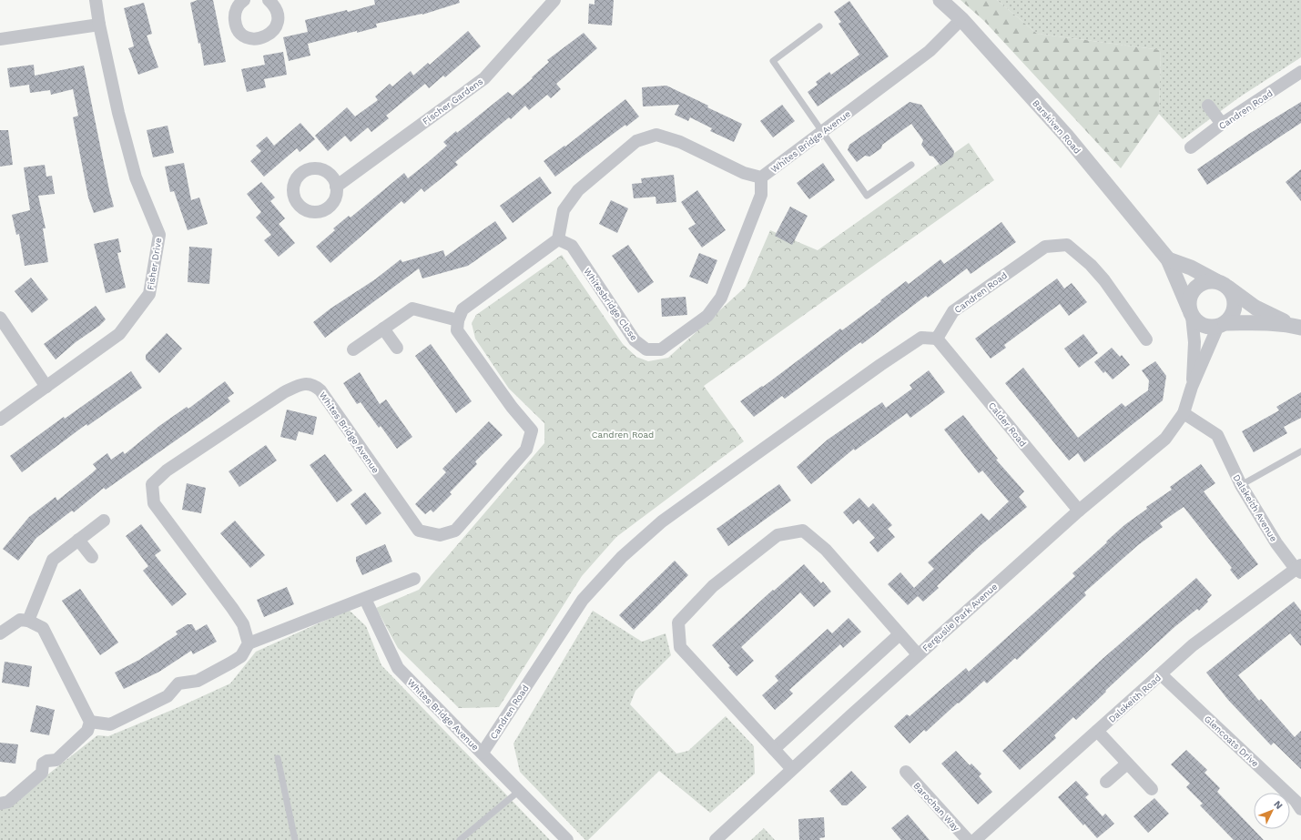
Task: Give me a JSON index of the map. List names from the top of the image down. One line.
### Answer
{"streets":{"street":["Fischer Gardens","Candren Road","Barskiven Road","Whites Bridge Avenue","Fisher Drive","Whitesbridge Close","Calder Road","Dalskeith Avenue","Ferguslie Park Avenue","Dalskeith Road","Glencoats Drive","Barochan Way"]},"crossings":[["Candren Road","Whites Bridge Avenue"],["Candren Road","Calder Road"],["Barskiven Road","Whites Bridge Avenue"],["Barskiven Road","Ferguslie Park Avenue"],["Whites Bridge Avenue","Whitesbridge Close"],["Calder Road","Ferguslie Park Avenue"],["Dalskeith Avenue","Ferguslie Park Avenue"],["Dalskeith Avenue","Dalskeith Road"],["Dalskeith Road","Glencoats Drive"]],"parks":["Candren Road"],"north":"top right"}
